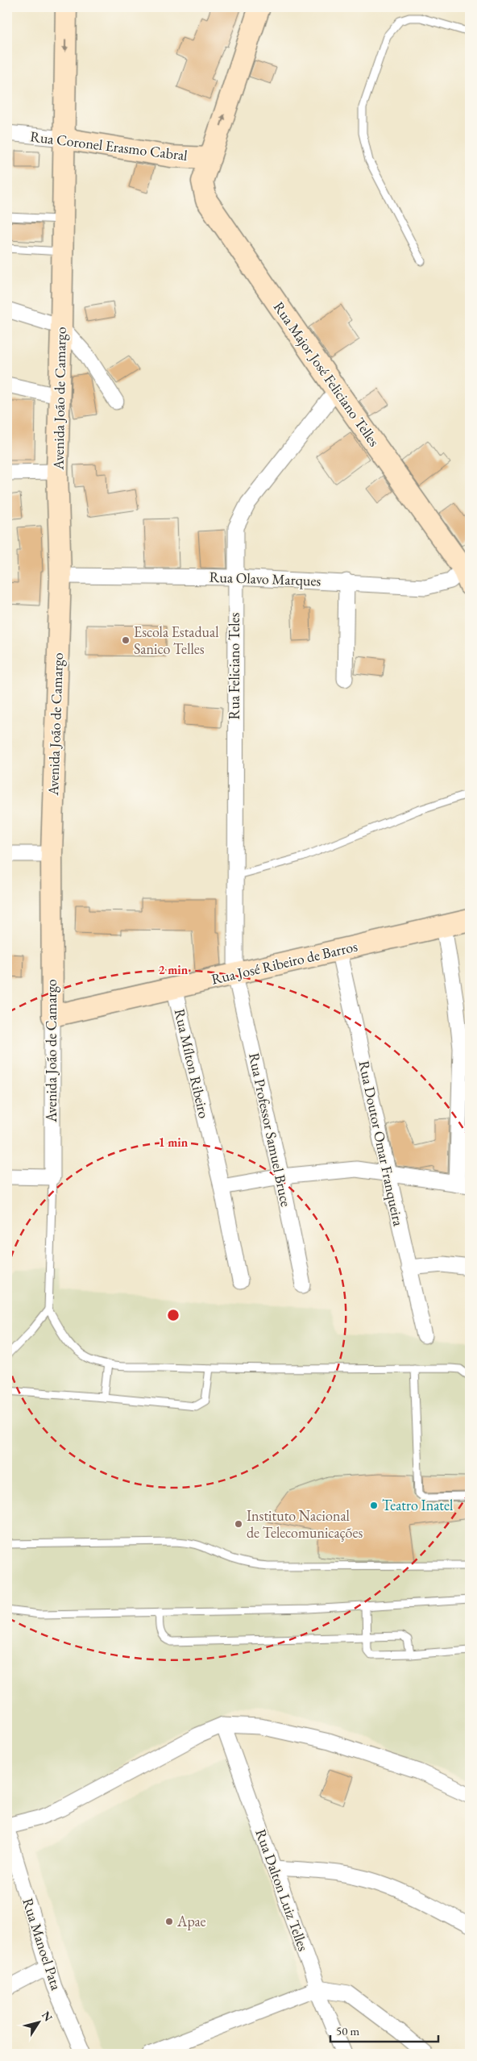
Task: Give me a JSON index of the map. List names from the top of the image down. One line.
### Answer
{"streets":{"main road":["Rua Coronel Erasmo Cabral","Rua Major José Feliciano Telles","Avenida João de Camargo","Rua José Ribeiro de Barros"],"street":["Rua Olavo Marques","Rua Feliciano Teles","Rua Mílton Ribeiro","Rua Professor Samuel Bruce","Rua Doutor Omar Franqueira","Rua Dalton Luiz Telles","Rua Manoel Pata"]},"crossings":[["Rua Coronel Erasmo Cabral","Rua Major José Feliciano Telles"],["Rua Coronel Erasmo Cabral","Avenida João de Camargo"],["Rua Major José Feliciano Telles","Rua Olavo Marques"],["Rua Major José Feliciano Telles","Rua Feliciano Teles"],["Avenida João de Camargo","Rua Olavo Marques"],["Avenida João de Camargo","Rua José Ribeiro de Barros"],["Rua Olavo Marques","Rua Feliciano Teles"],["Rua Feliciano Teles","Rua José Ribeiro de Barros"],["Rua Feliciano Teles","Rua Professor Samuel Bruce"],["Rua José Ribeiro de Barros","Rua Mílton Ribeiro"],["Rua José Ribeiro de Barros","Rua Professor Samuel Bruce"],["Rua José Ribeiro de Barros","Rua Doutor Omar Franqueira"]],"places":["Escola Estadual Sanico Telles","Teatro Inatel","Instituto Nacional de Telecomunicações","Apae"],"scale_bar":"50 m","north":"top right","rings":["2 min","1 min"]}
